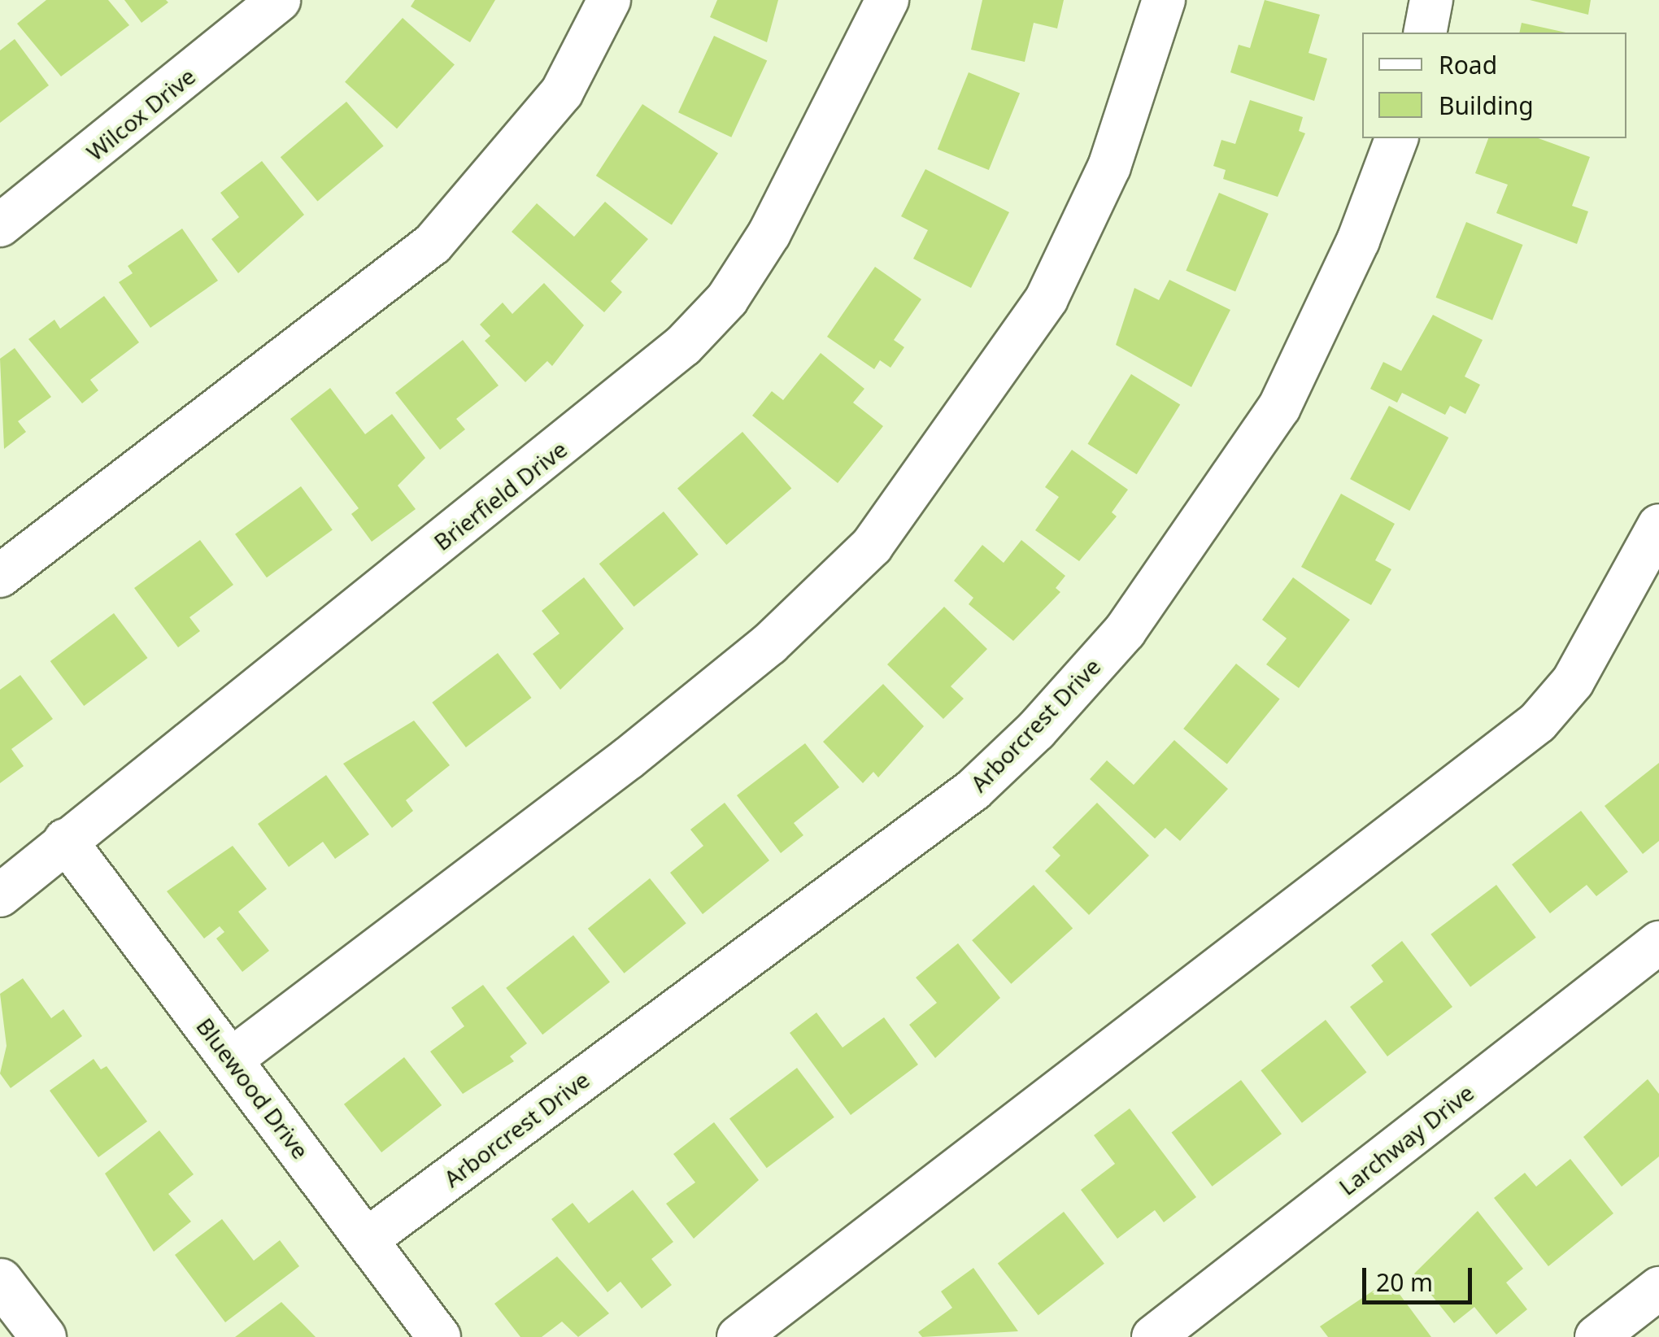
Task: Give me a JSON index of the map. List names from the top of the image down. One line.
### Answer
{"streets":{"street":["Wilcox Drive","Brierfield Drive","Arborcrest Drive","Bluewood Drive","Larchway Drive"]},"crossings":[["Brierfield Drive","Bluewood Drive"],["Arborcrest Drive","Bluewood Drive"]],"legend":["Road","Building"],"scale_bar":"20 m"}
